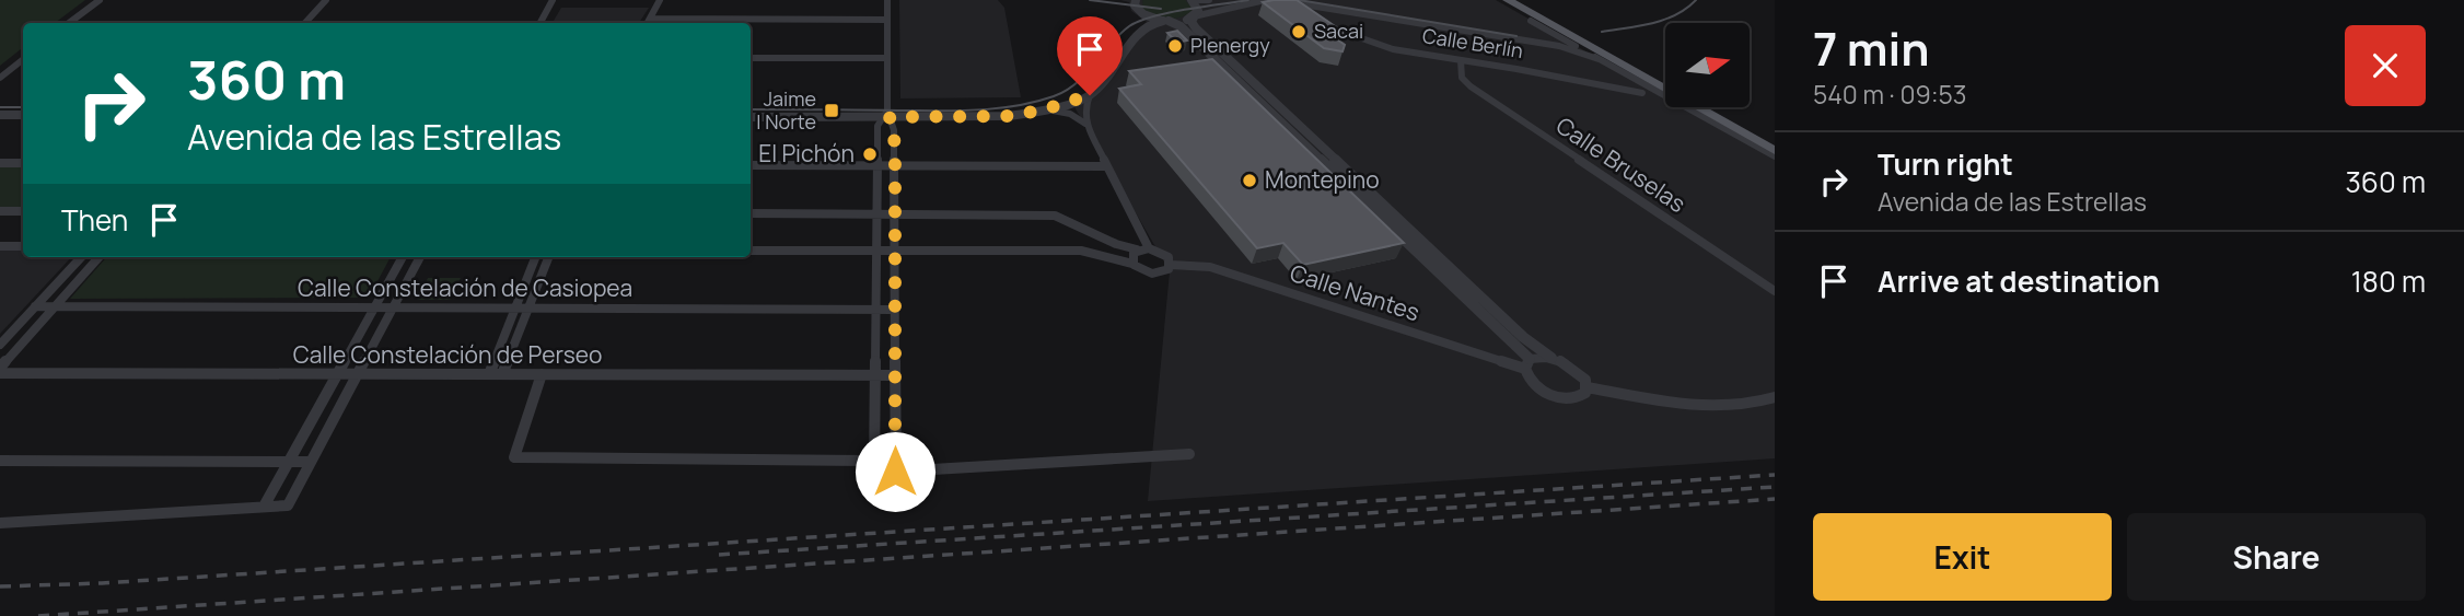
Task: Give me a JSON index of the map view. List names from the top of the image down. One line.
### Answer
{"streets":{"street":["Calle Berlín","Calle Bruselas","Calle Constelación de Casiopea","Calle Nantes","Calle Constelación de Perseo"]},"crossings":[["Calle Berlín","Calle Bruselas"]],"places":{"other":["Sacai","Plenergy","El Pichón","Montepino"],"transit":["Jaime I Norte"]},"north":"right","page":{"heading":["7 min","540 m · 09:53"],"turn":["360 m","Avenida de las Estrellas"],"list":[{"name":"Turn right","note":"Avenida de las Estrellas","value":"360 m"},{"name":"Arrive at destination","value":"180 m"}],"then":"Then","buttons":["Exit","Share"]}}
